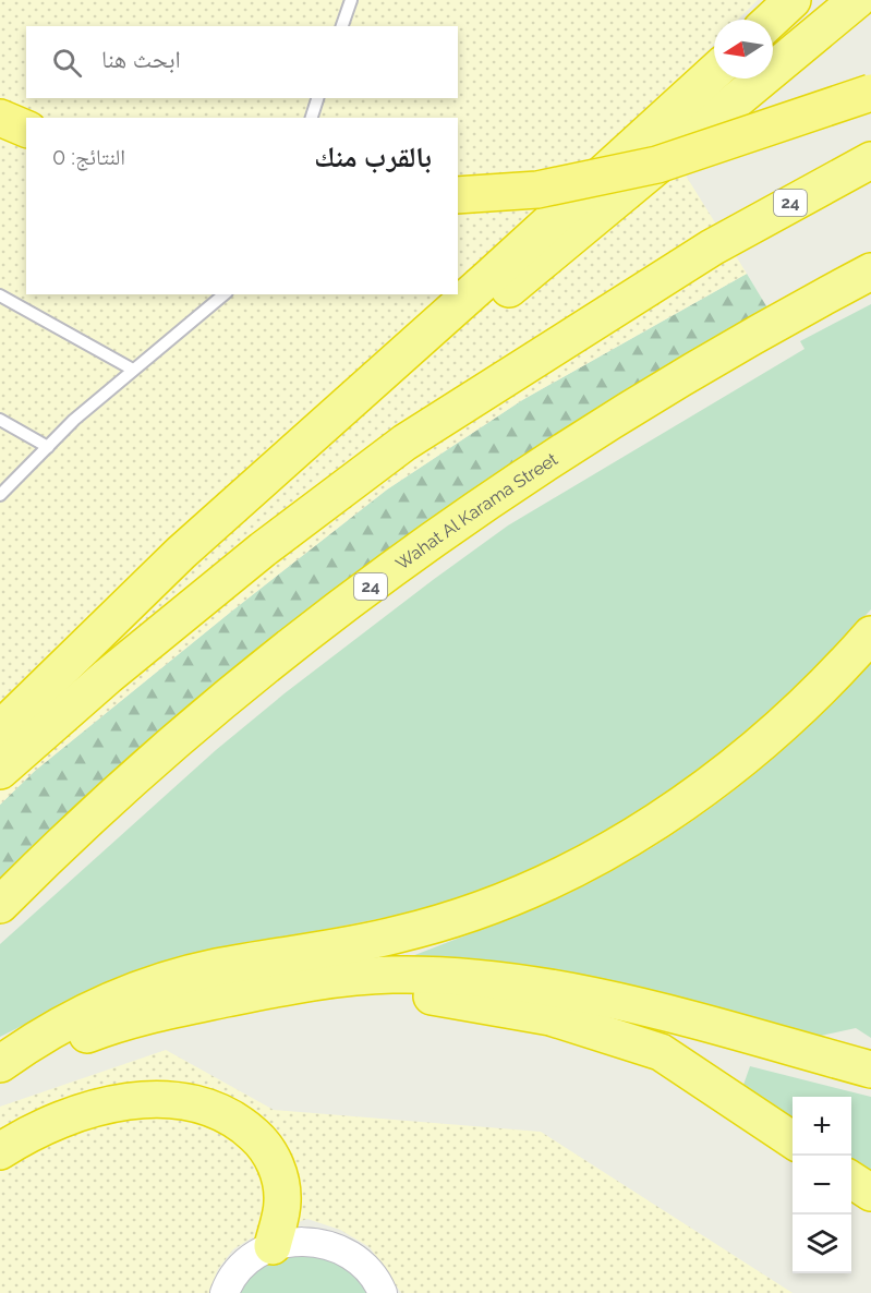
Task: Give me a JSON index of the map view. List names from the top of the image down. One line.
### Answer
{"streets":{"highway":["24","Wahat Al Karama Street"]},"north":"left","page":{"search":"ابحث هنا","heading":["بالقرب منك","النتائج: 0"],"map_buttons":["+","−"]}}
